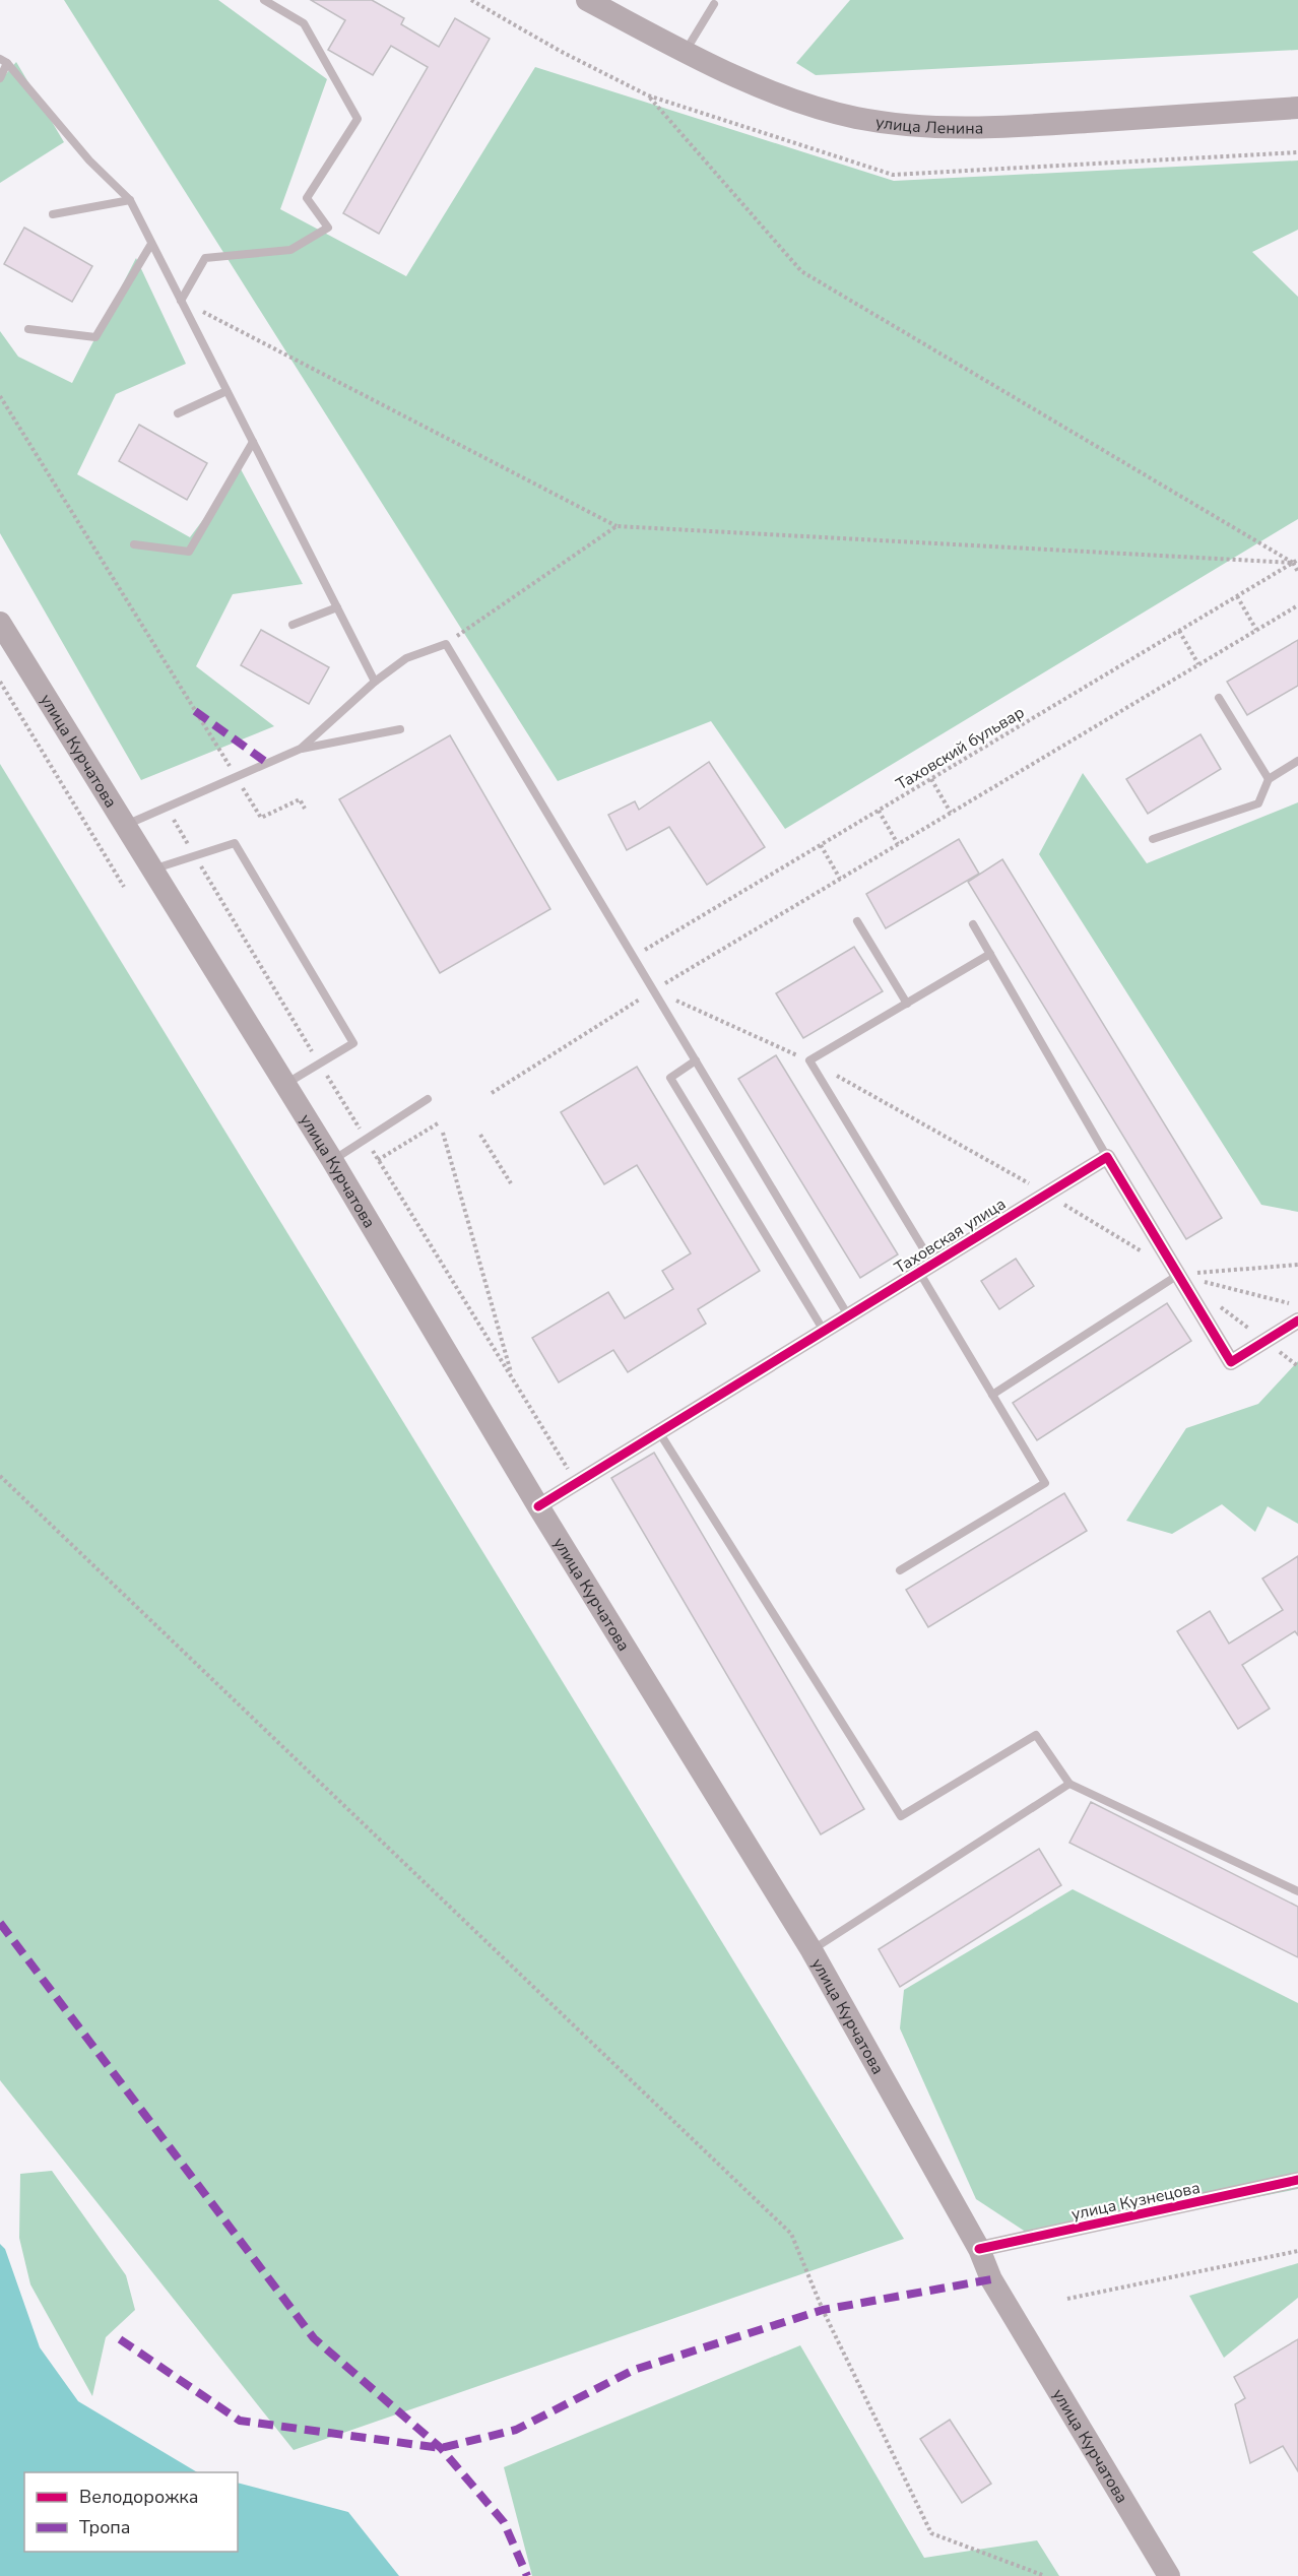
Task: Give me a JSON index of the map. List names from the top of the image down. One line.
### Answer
{"streets":{"main road":["улица Ленина","улица Курчатова"],"street":["Таховская улица","улица Кузнецова"],"path":["Таховский бульвар"]},"crossings":[["улица Курчатова","Таховская улица"],["улица Курчатова","улица Кузнецова"]],"legend":["Велодорожка","Тропа"]}
